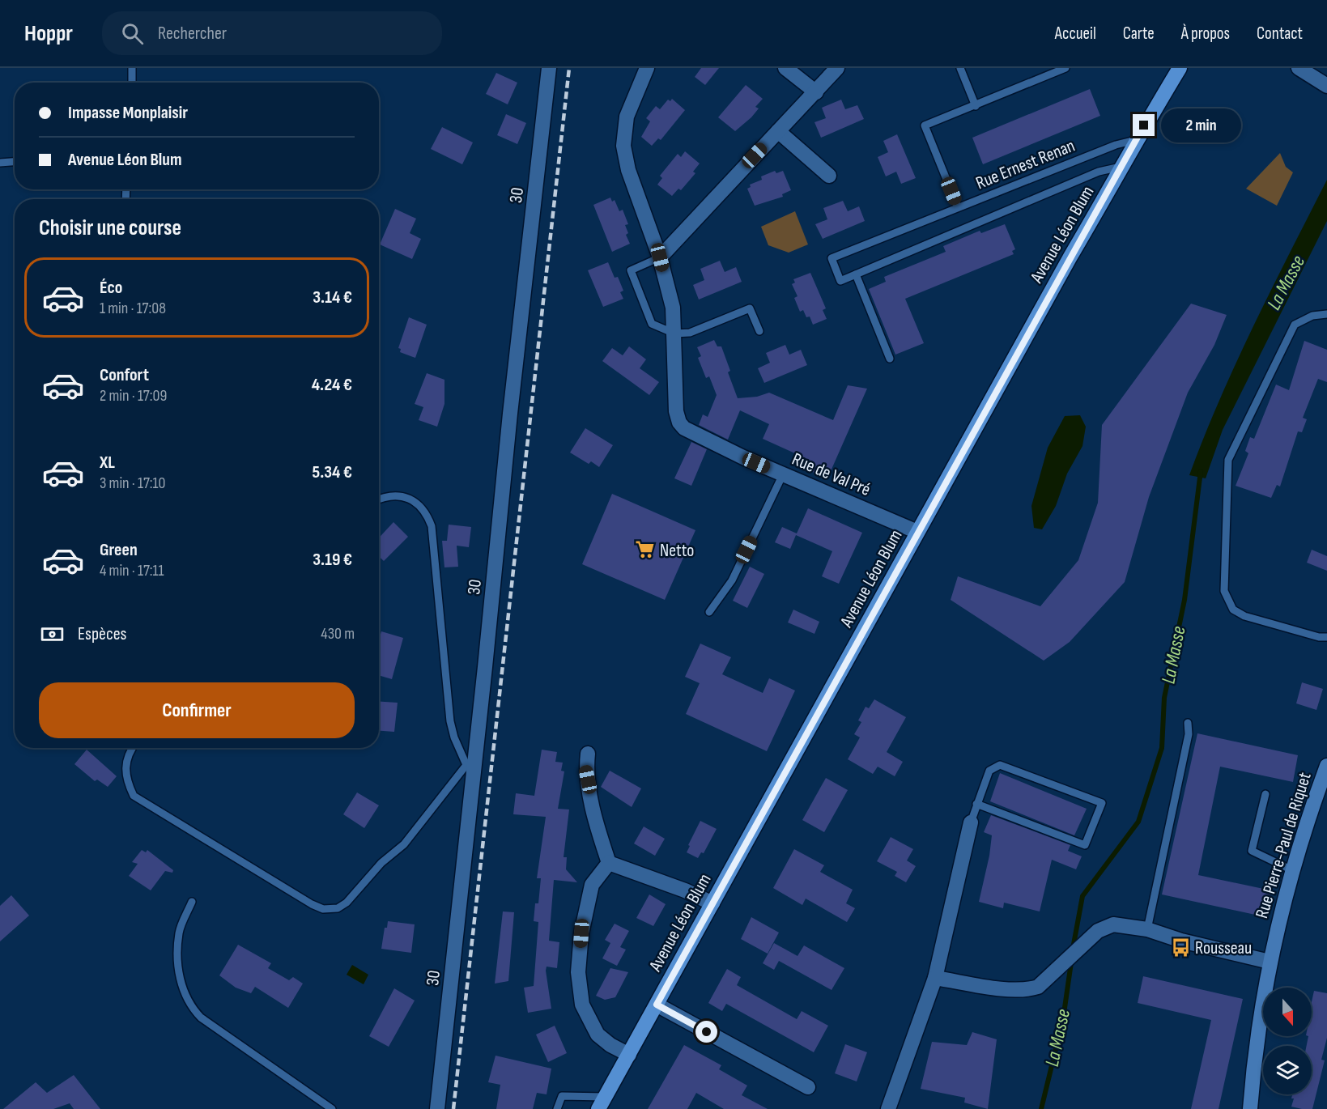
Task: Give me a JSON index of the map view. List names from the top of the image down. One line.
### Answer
{"streets":{"main road":["Avenue Léon Blum"],"street":["30","Rue de Val Pré","Rue Pierre-Paul de Riquet"],"lane":["Rue Ernest Renan"]},"crossings":[["Rue Ernest Renan","Avenue Léon Blum"],["Avenue Léon Blum","Rue de Val Pré"]],"water":["La Masse"],"places":{"supermarket":["Netto"],"bus stop":["Rousseau"]},"north":"bottom","page":{"header":"Hoppr","search":"Rechercher","nav":["Accueil","Carte","À propos","Contact"],"banner":["Impasse Monplaisir","Avenue Léon Blum"],"bubble":"2 min","heading":"Choisir une course","list":[{"name":"Éco","note":"1 min · 17:08","value":"3.14 €"},{"name":"Confort","note":"2 min · 17:09","value":"4.24 €"},{"name":"XL","note":"3 min · 17:10","value":"5.34 €"},{"name":"Green","note":"4 min · 17:11","value":"3.19 €"}],"pay":["Espèces","430 m"],"buttons":"Confirmer"}}
